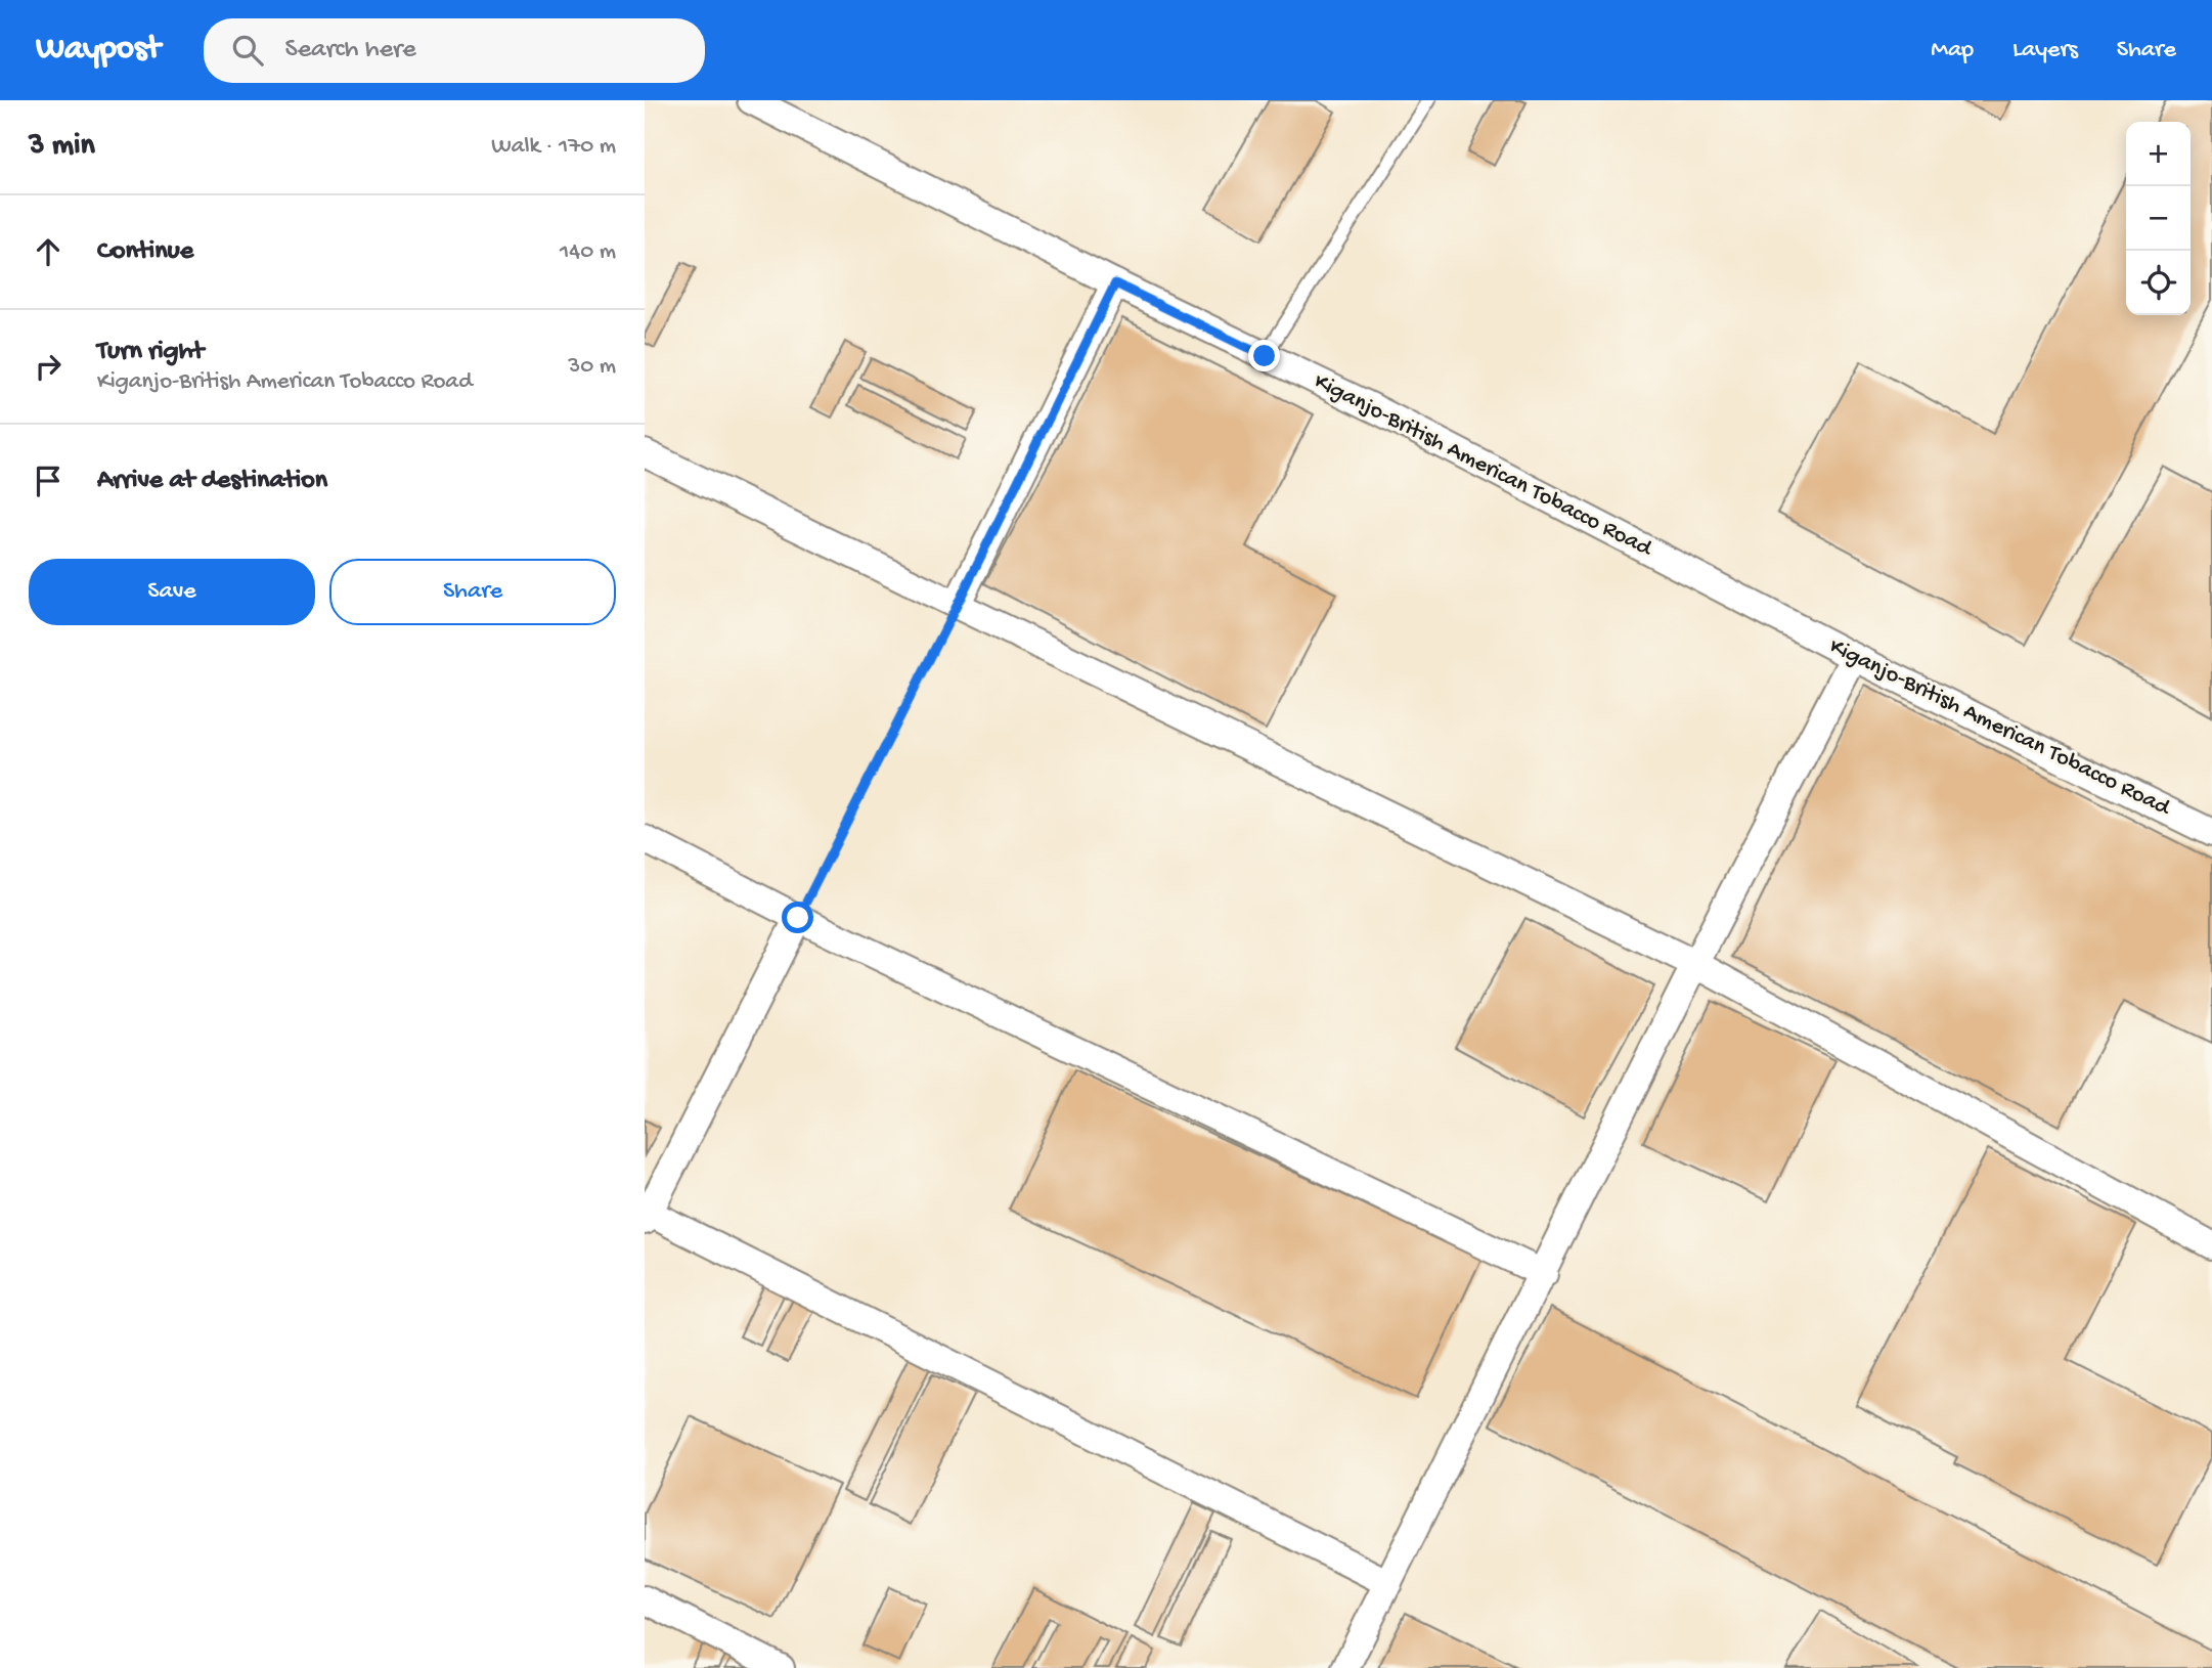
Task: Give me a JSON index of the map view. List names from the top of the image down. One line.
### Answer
{"streets":{"street":["Kiganjo-British American Tobacco Road"]},"page":{"header":"Waypost","search":"Search here","nav":["Map","Layers","Share"],"heading":["3 min","Walk · 170 m"],"map_buttons":["+","−"],"list":[["Continue","140 m"],["Turn right","Kiganjo-British American Tobacco Road","30 m"],"Arrive at destination"],"buttons":["Save","Share"]}}
